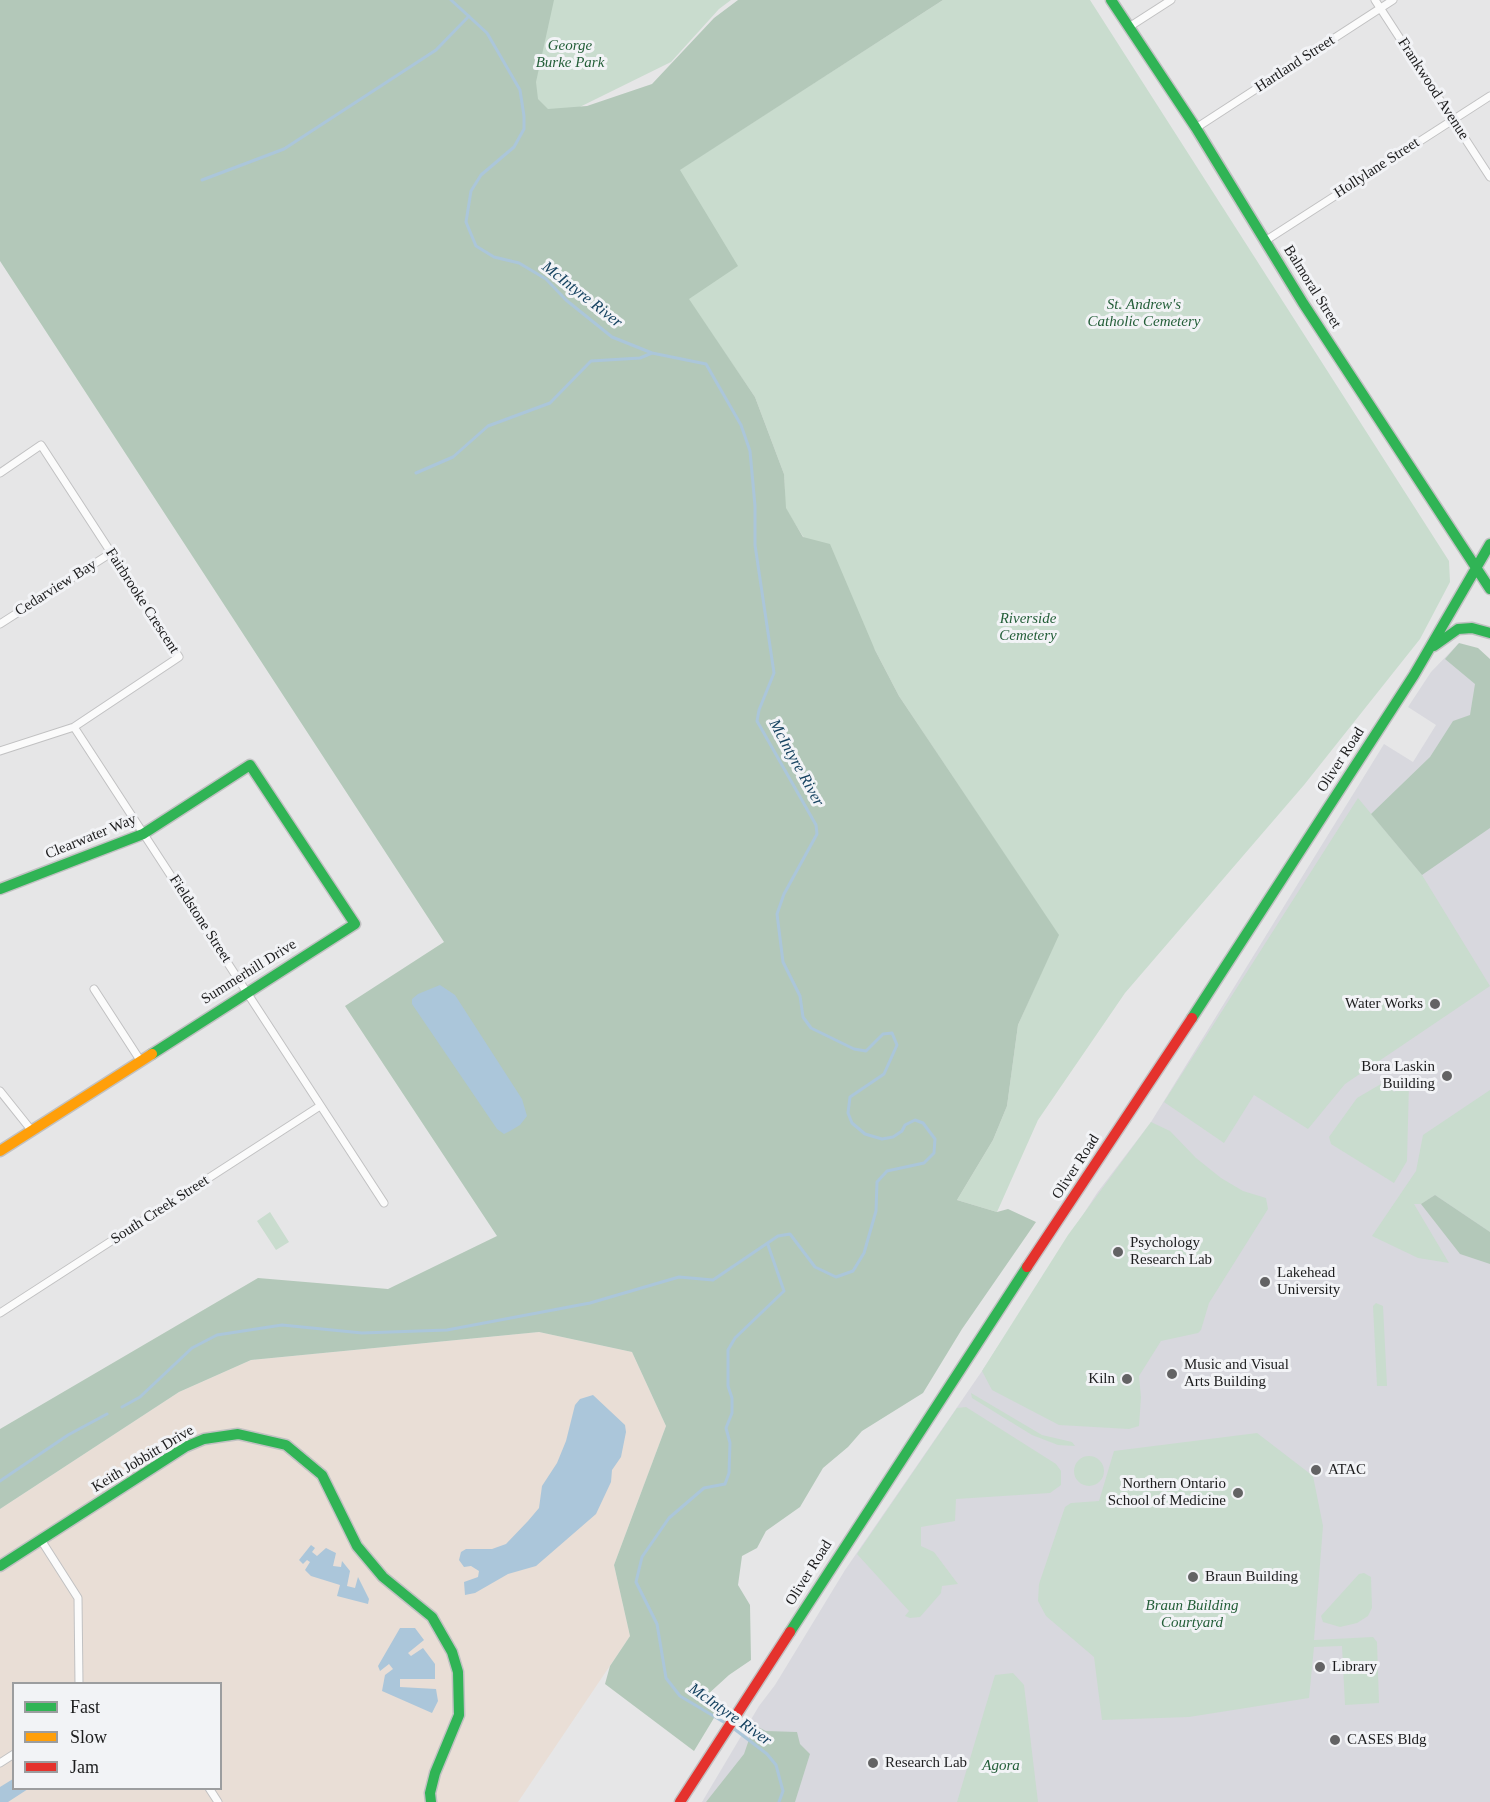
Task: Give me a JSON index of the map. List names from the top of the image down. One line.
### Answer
{"streets":{"main road":["Balmoral Street","Oliver Road","Clearwater Way","Summerhill Drive","Keith Jobbitt Drive"],"street":["Hartland Street","Frankwood Avenue","Hollylane Street","Cedarview Bay","Fairbrooke Crescent","Fieldstone Street","South Creek Street"]},"crossings":[["Hartland Street","Frankwood Avenue"],["Hartland Street","Balmoral Street"],["Frankwood Avenue","Hollylane Street"],["Hollylane Street","Balmoral Street"],["Balmoral Street","Oliver Road"],["Cedarview Bay","Fairbrooke Crescent"],["Fairbrooke Crescent","Fieldstone Street"],["Clearwater Way","Fieldstone Street"],["Clearwater Way","Summerhill Drive"],["Fieldstone Street","Summerhill Drive"],["Fieldstone Street","South Creek Street"]],"water":["McIntyre River"],"parks":["George Burke Park","St. Andrew's Catholic Cemetery","Riverside Cemetery","Braun Building Courtyard","Agora"],"places":["Water Works","Bora Laskin Building","Psychology Research Lab","Lakehead University","Music and Visual Arts Building","Kiln","ATAC","Northern Ontario School of Medicine","Braun Building","Library","CASES Bldg","Research Lab"],"legend":["Fast","Slow","Jam"]}
